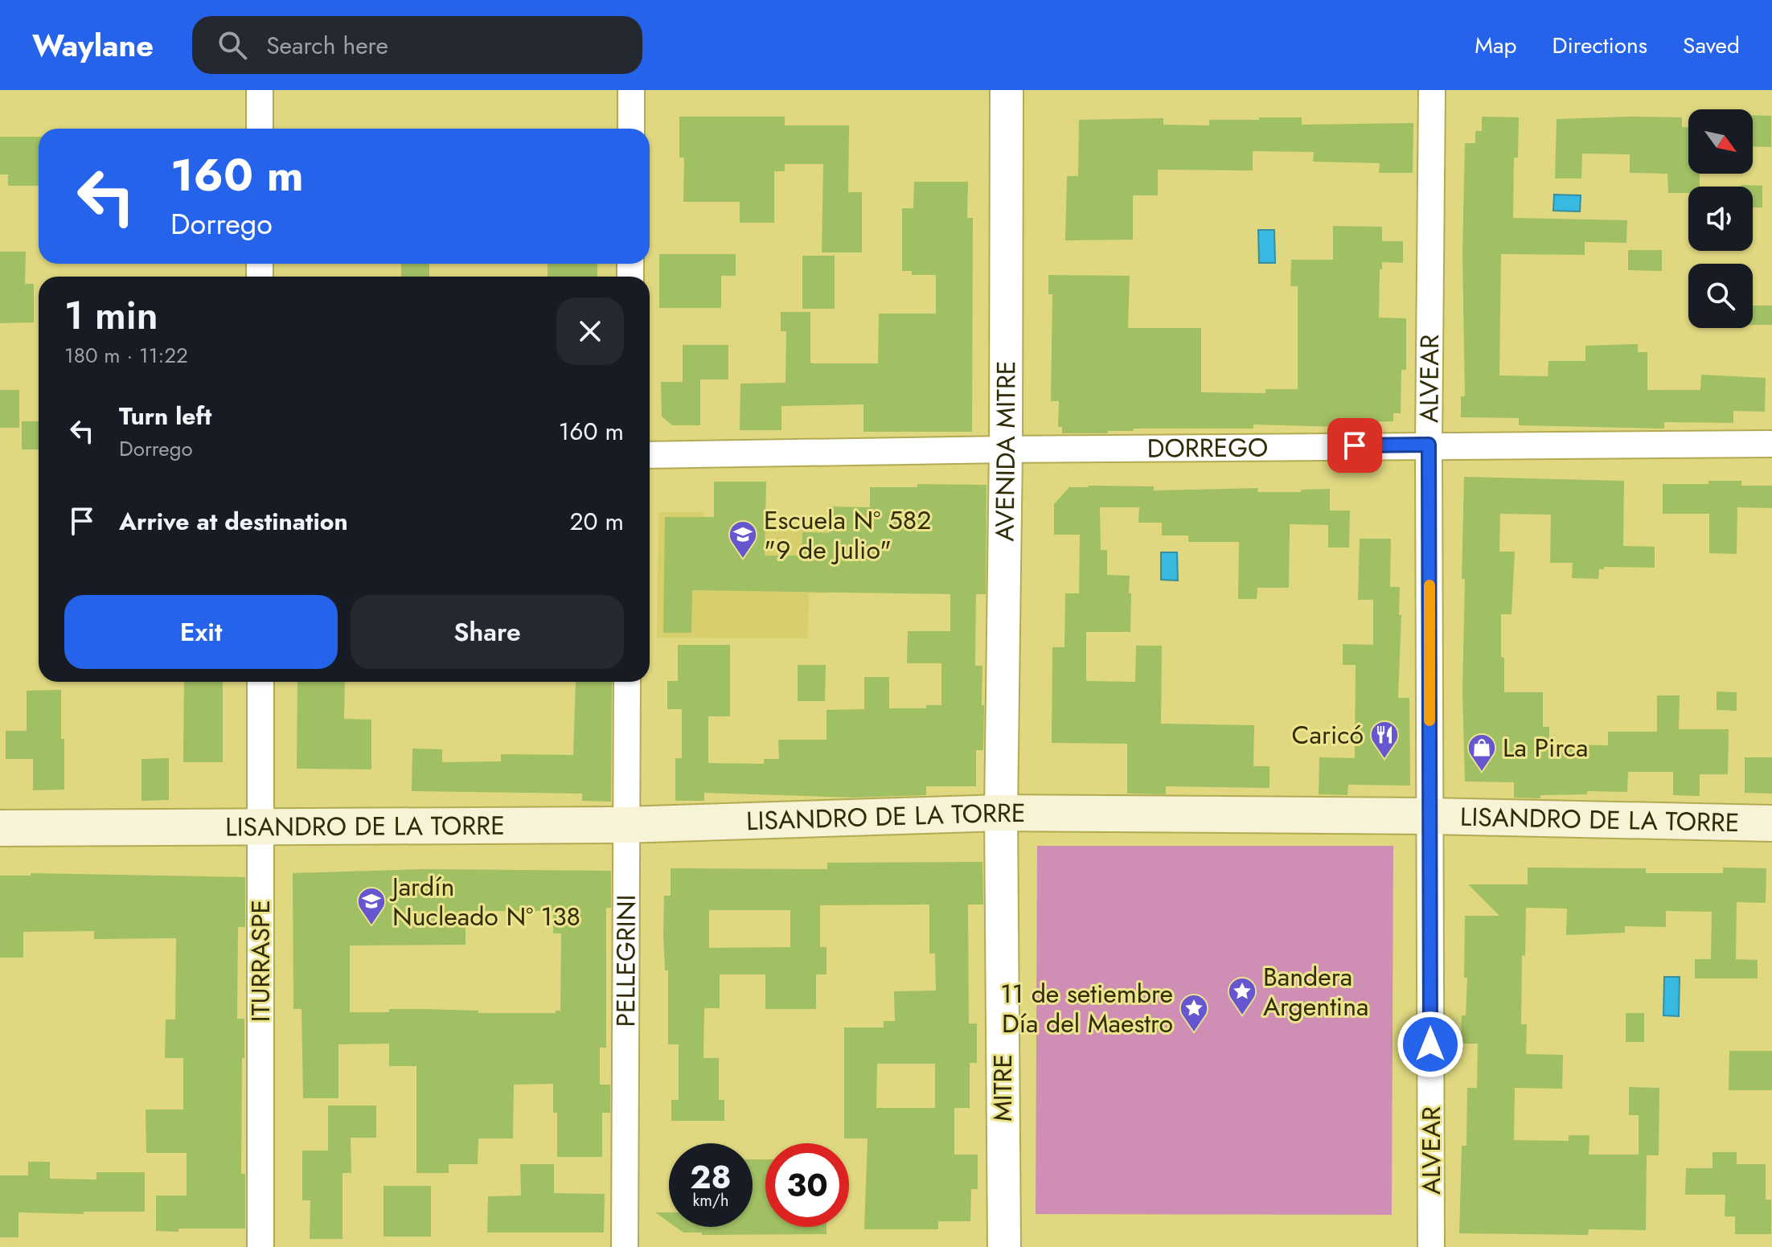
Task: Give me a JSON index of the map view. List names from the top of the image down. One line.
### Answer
{"streets":{"main road":["LISANDRO DE LA TORRE"],"street":["ALVEAR","DORREGO","AVENIDA MITRE","ITURRASPE","PELLEGRINI","MITRE"]},"crossings":[["ALVEAR","DORREGO"],["ALVEAR","LISANDRO DE LA TORRE"],["DORREGO","AVENIDA MITRE"],["AVENIDA MITRE","LISANDRO DE LA TORRE"],["AVENIDA MITRE","MITRE"],["LISANDRO DE LA TORRE","ITURRASPE"],["LISANDRO DE LA TORRE","PELLEGRINI"],["LISANDRO DE LA TORRE","MITRE"]],"places":{"school or university":["Escuela Nº 582 \"9 de Julio\"","Jardín Nucleado Nº 138"],"restaurant":["Caricó"],"shop":["La Pirca"],"place":["Bandera Argentina","11 de setiembre Día del Maestro"]},"north":"bottom right","page":{"header":"Waylane","search":"Search here","nav":["Map","Directions","Saved"],"turn":["160 m","Dorrego"],"heading":["1 min","180 m · 11:22"],"list":[{"name":"Turn left","note":"Dorrego","value":"160 m"},{"name":"Arrive at destination","value":"20 m"}],"buttons":["Exit","Share"],"speed":"28 km/h","limit":"30"}}
